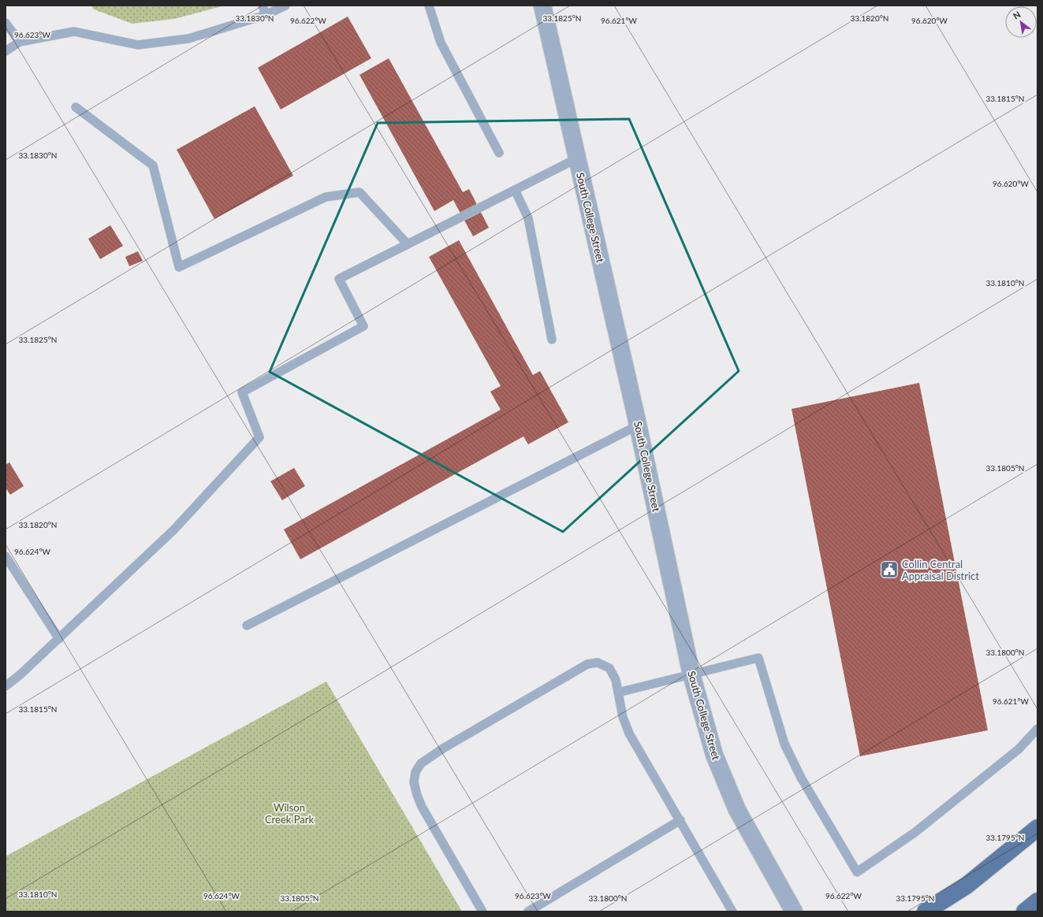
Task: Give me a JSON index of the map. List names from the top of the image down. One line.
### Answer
{"streets":{"street":["South College Street"]},"parks":["Wilson Creek Park"],"places":{"public building":["Collin Central Appraisal District"]},"north":"top left","coordinates":["33.1825°N","33.1830°N","33.1820°N","96.622°W","96.621°W","96.620°W","96.623°W","33.1815°N","33.1810°N","33.1805°N","96.624°W","33.1800°N","33.1795°N"]}
